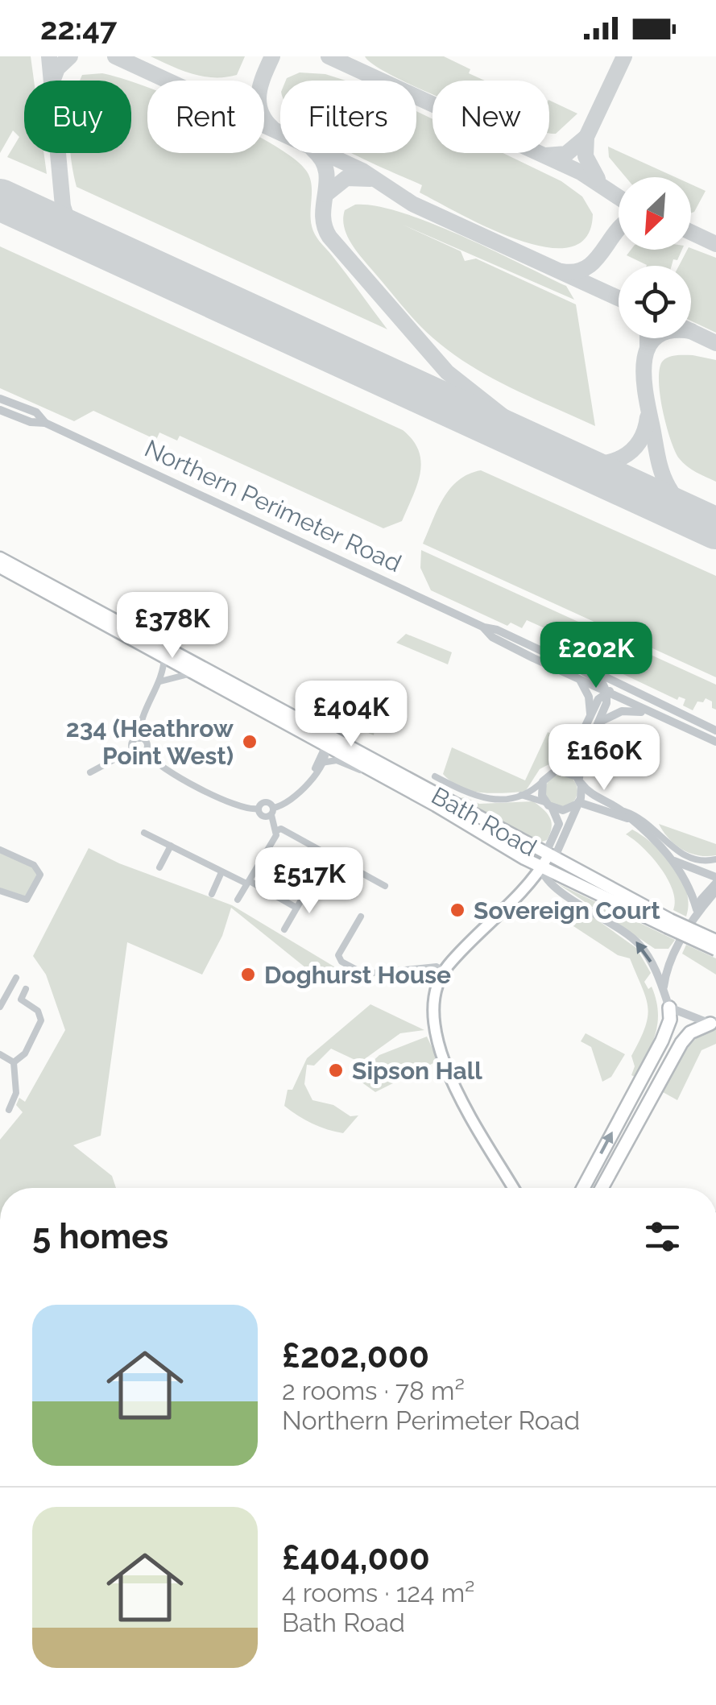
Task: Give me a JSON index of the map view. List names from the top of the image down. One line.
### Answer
{"streets":{"highway":["Bath Road"],"street":["Northern Perimeter Road"]},"places":["234 (Heathrow Point West)","Sovereign Court","Doghurst House","Sipson Hall"],"north":"bottom left","page":{"status":"22:47","chip":["Buy","Rent","Filters","New"],"price":["£378K","£202K","£404K","£160K","£517K"],"heading":"5 homes","list":[{"name":"£202,000","note":"2 rooms · 78 m² · Northern Perimeter Road"},{"name":"£404,000","note":"4 rooms · 124 m² · Bath Road"}]}}
